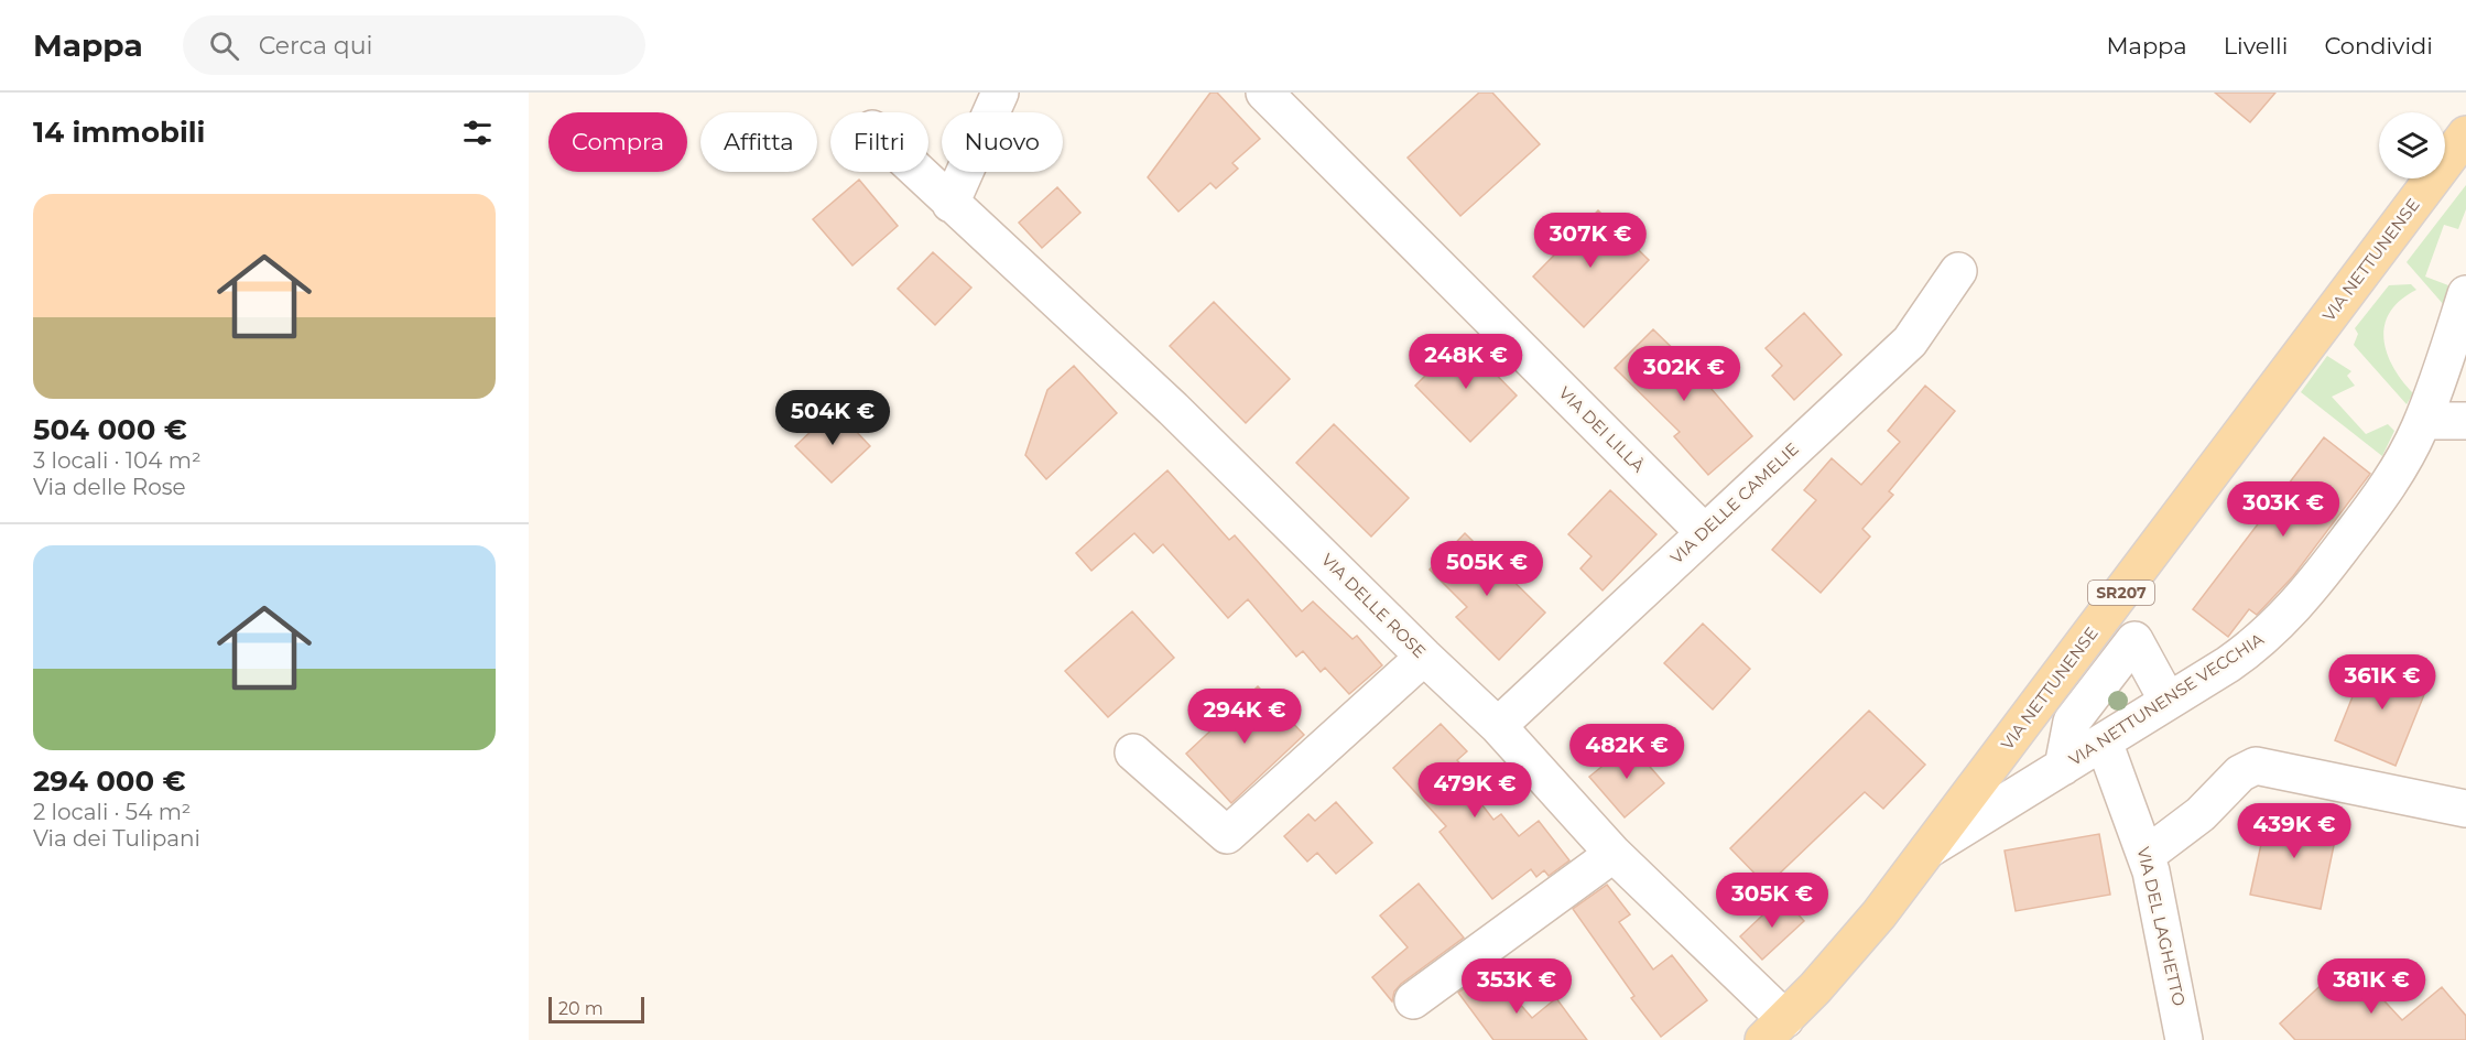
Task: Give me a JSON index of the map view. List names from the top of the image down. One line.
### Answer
{"streets":{"main road":["VIA NETTUNENSE","SR207"],"street":["VIA DEI LILLÀ","VIA DELLE CAMELIE","VIA DELLE ROSE","VIA NETTUNENSE VECCHIA","VIA DEL LAGHETTO"]},"crossings":[["VIA NETTUNENSE","VIA DELLE ROSE"],["VIA NETTUNENSE","VIA NETTUNENSE VECCHIA"],["VIA DEI LILLÀ","VIA DELLE CAMELIE"],["VIA DELLE CAMELIE","VIA DELLE ROSE"],["VIA NETTUNENSE VECCHIA","VIA DEL LAGHETTO"]],"scale_bar":"20 m","page":{"header":"Mappa","search":"Cerca qui","nav":["Mappa","Livelli","Condividi"],"heading":"14 immobili","chip":["Compra","Affitta","Filtri","Nuovo"],"list":[{"name":"504 000 €","note":"3 locali · 104 m² · Via delle Rose"},{"name":"294 000 €","note":"2 locali · 54 m² · Via dei Tulipani"}],"price":["307K €","248K €","302K €","504K €","303K €","505K €","361K €","294K €","482K €","479K €","439K €","305K €","353K €","381K €"],"scale":"20 m"}}
